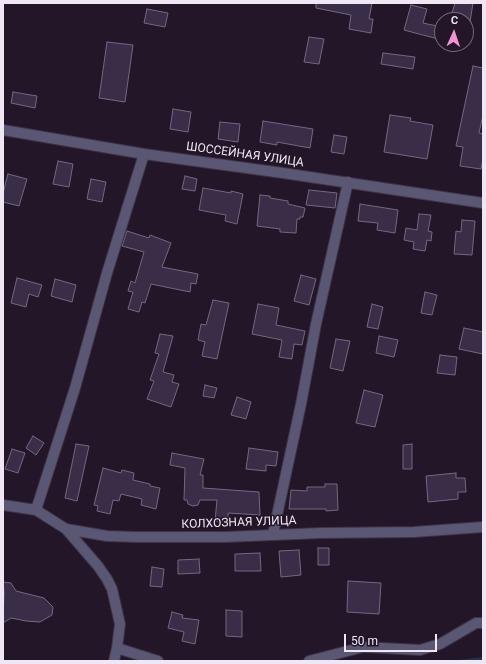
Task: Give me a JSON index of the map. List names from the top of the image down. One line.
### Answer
{"streets":{"street":["ШОССЕЙНАЯ УЛИЦА","КОЛХОЗНАЯ УЛИЦА"]},"scale_bar":"50 m","north":"top"}
